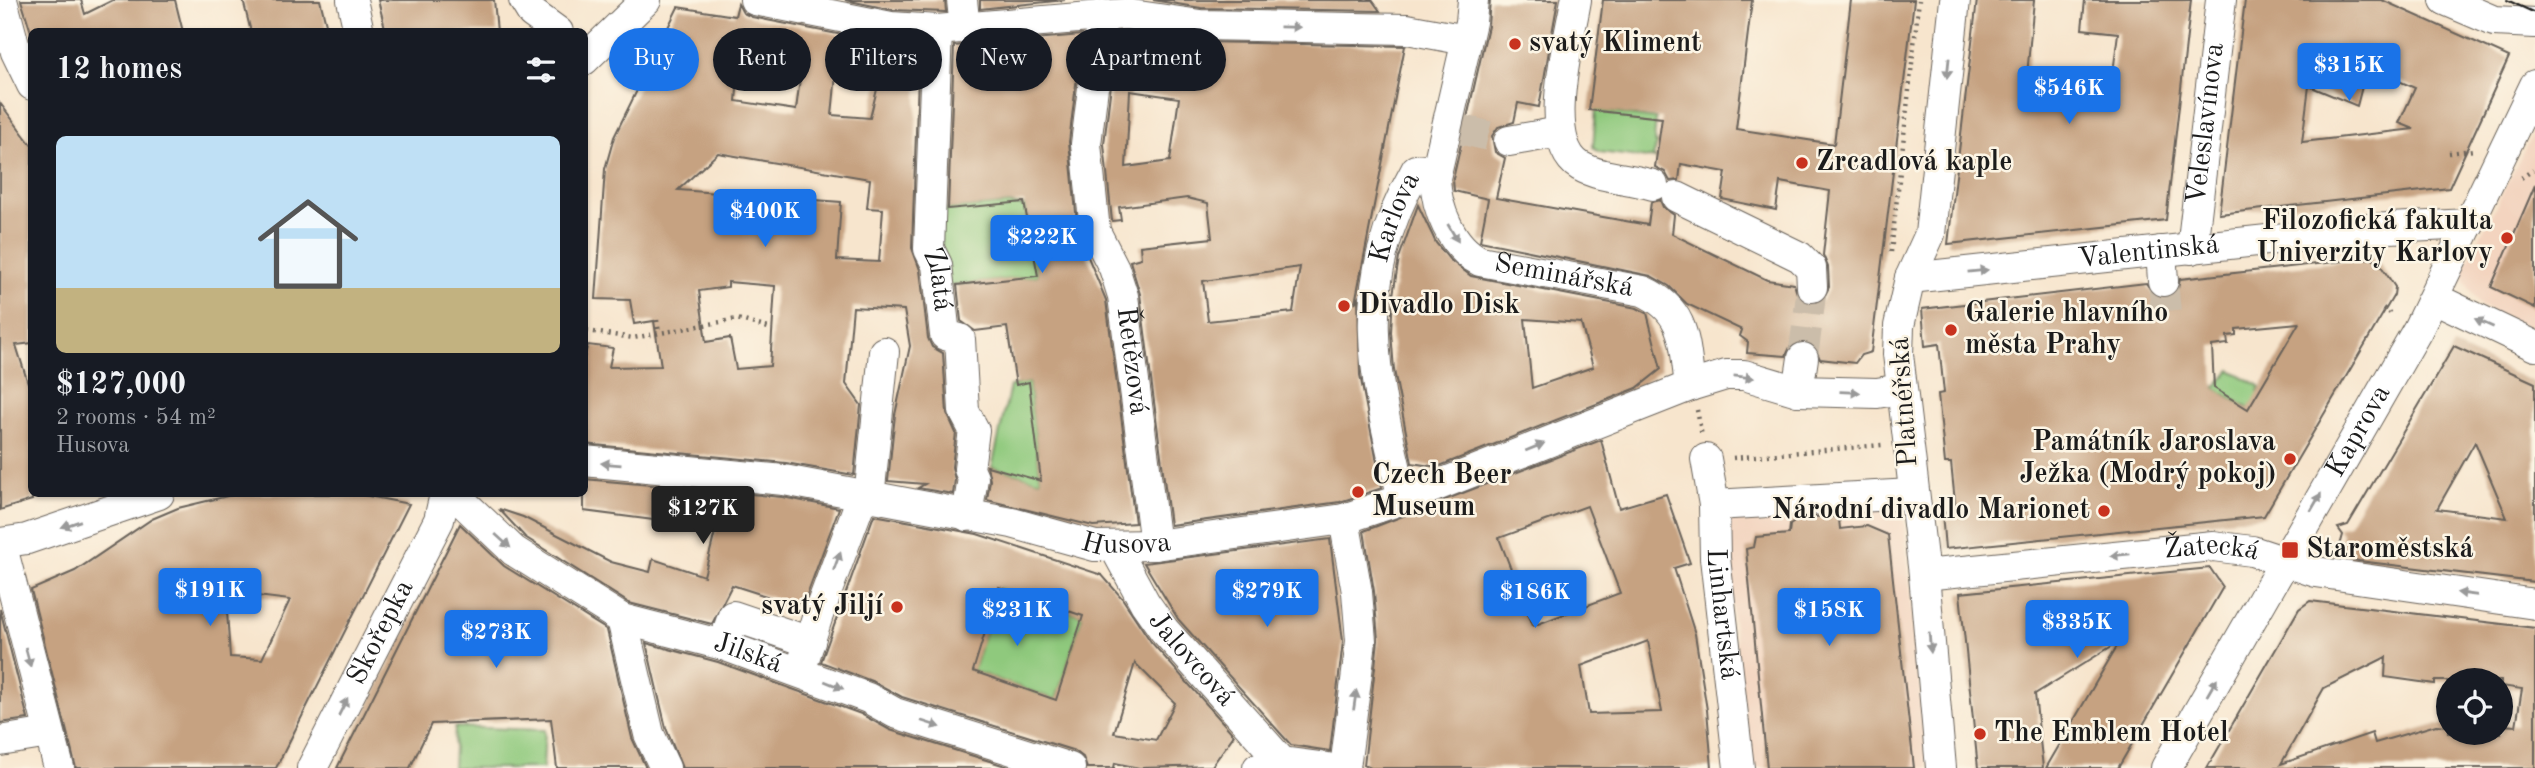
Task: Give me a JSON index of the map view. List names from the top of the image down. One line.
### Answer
{"streets":{"street":["Veleslavínova","Karlova","Valentinská","Seminářská","Zlatá","Řetězová","Platnéřská","Kaprova","Husova","Žatecká","Linhartská","Skořepka","Jilská","Jalovcová"]},"crossings":[["Veleslavínova","Valentinská"],["Karlova","Seminářská"],["Karlova","Husova"],["Valentinská","Platnéřská"],["Valentinská","Kaprova"],["Seminářská","Husova"],["Zlatá","Husova"],["Řetězová","Husova"],["Platnéřská","Husova"],["Platnéřská","Žatecká"],["Kaprova","Žatecká"],["Husova","Jalovcová"]],"one_way":["Valentinská","Platnéřská","Kaprova","Žatecká","Skořepka","Jilská"],"places":{"other":["svatý Kliment","Zrcadlová kaple","Filozofická fakulta Univerzity Karlovy","Divadlo Disk","Galerie hlavního města Prahy","Památník Jaroslava Ježka (Modrý pokoj)","Czech Beer Museum","Národní divadlo Marionet","svatý Jiljí","The Emblem Hotel"],"transit":["Staroměstská"]},"page":{"chip":["Buy","Rent","Filters","New","Apartment"],"heading":"12 homes","price":["$315K","$546K","$400K","$222K","$127K","$191K","$279K","$186K","$231K","$158K","$335K","$273K"],"list":[{"name":"$127,000","note":"2 rooms · 54 m² · Husova"}]}}
